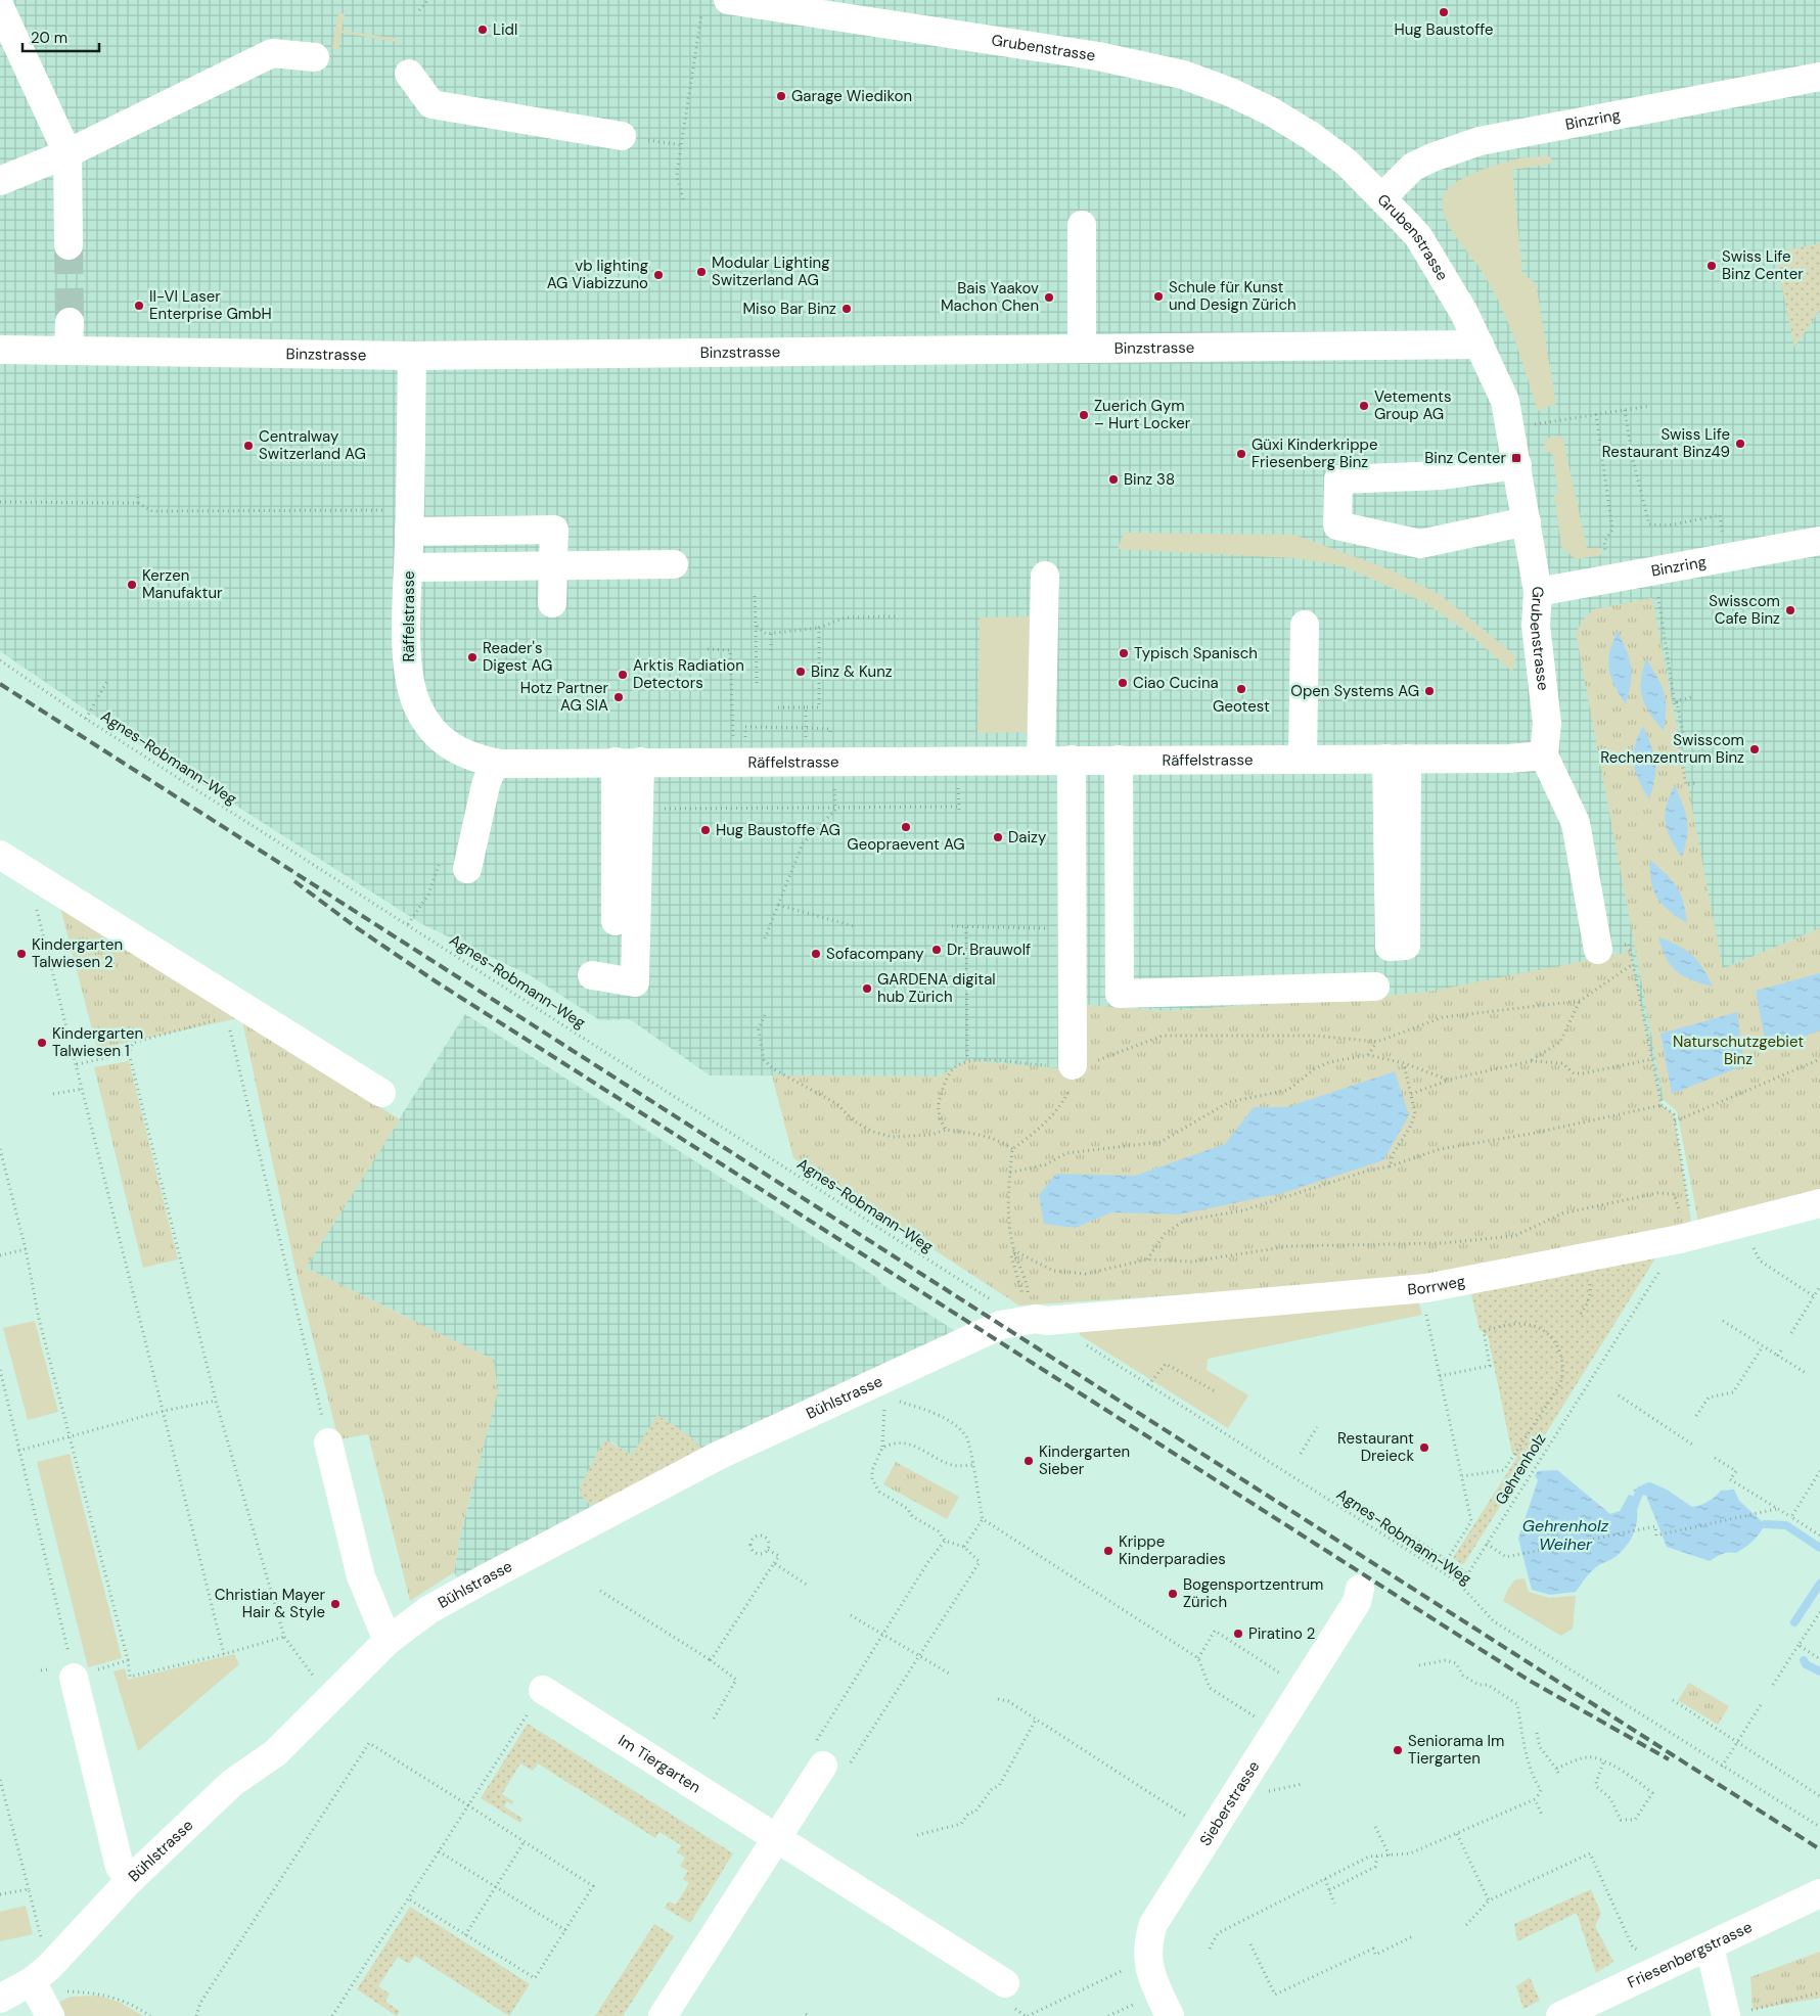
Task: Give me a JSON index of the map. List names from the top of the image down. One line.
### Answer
{"streets":{"street":["Grubenstrasse","Binzring","Binzstrasse","Räffelstrasse","Borrweg","Bühlstrasse","Im Tiergarten","Sieberstrasse","Friesenbergstrasse"],"path":["Agnes-Robmann-Weg","Gehrenholz"]},"crossings":[["Grubenstrasse","Binzring"],["Grubenstrasse","Binzstrasse"],["Grubenstrasse","Räffelstrasse"],["Binzstrasse","Räffelstrasse"],["Agnes-Robmann-Weg","Borrweg"],["Agnes-Robmann-Weg","Bühlstrasse"],["Agnes-Robmann-Weg","Gehrenholz"],["Borrweg","Bühlstrasse"],["Borrweg","Gehrenholz"]],"water":["Gehrenholz Weiher"],"parks":["Naturschutzgebiet Binz"],"places":{"other":["Hug Baustoffe","Lidl","Garage Wiedikon","Swiss Life Binz Center","Modular Lighting Switzerland AG","vb lighting AG Viabizzuno","Schule für Kunst und Design Zürich","Bais Yaakov Machon Chen","II-VI Laser Enterprise GmbH","Miso Bar Binz","Vetements Group AG","Zuerich Gym – Hurt Locker","Swiss Life Restaurant Binz49","Centralway Switzerland AG","Güxi Kinderkrippe Friesenberg Binz","Binz 38","Kerzen Manufaktur","Swisscom Cafe Binz","Typisch Spanisch","Reader's Digest AG","Binz & Kunz","Arktis Radiation Detectors","Ciao Cucina","Geotest","Open Systems AG","Hotz Partner AG SIA","Swisscom Rechenzentrum Binz","Geopraevent AG","Hug Baustoffe AG","Daizy","Dr. Brauwolf","Kindergarten Talwiesen 2","Sofacompany","GARDENA digital hub Zürich","Kindergarten Talwiesen 1","Restaurant Dreieck","Kindergarten Sieber","Krippe Kinderparadies","Bogensportzentrum Zürich","Christian Mayer Hair & Style","Piratino 2","Seniorama Im Tiergarten"],"transit":["Binz Center"]},"scale_bar":"20 m"}
